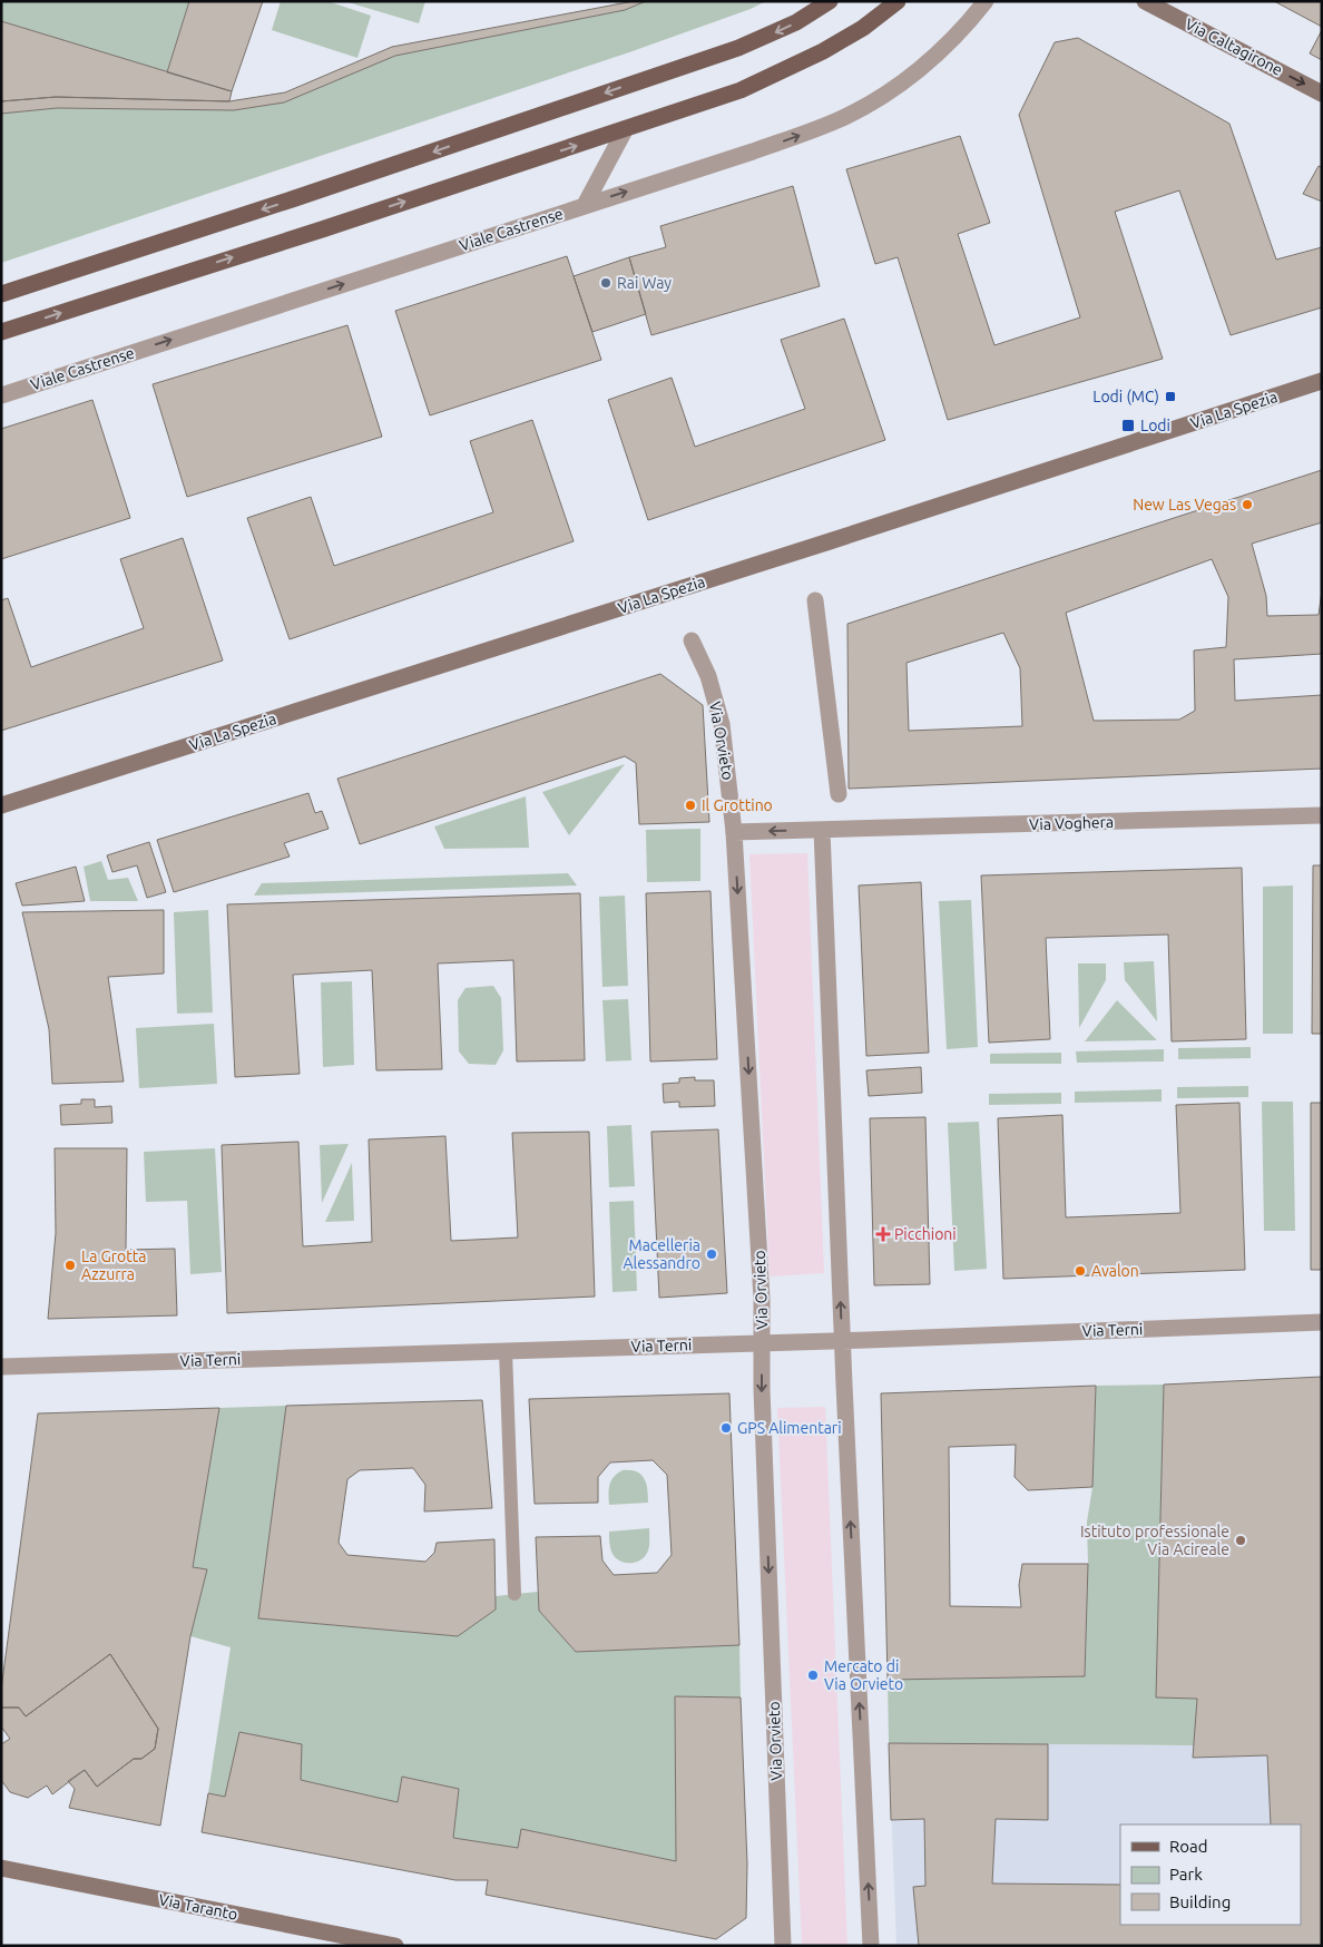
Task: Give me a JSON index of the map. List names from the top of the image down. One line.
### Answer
{"streets":{"main road":["Via Caltagirone","Via La Spezia","Via Taranto"],"street":["Viale Castrense","Via Orvieto","Via Voghera","Via Terni"]},"crossings":[["Via Orvieto","Via Voghera"],["Via Orvieto","Via Terni"]],"one_way":["Via Caltagirone","Viale Castrense"],"places":{"other":["Rai Way","New Las Vegas","Il Grottino","Macelleria Alessandro","La Grotta Azzurra","Avalon","GPS Alimentari","Istituto professionale Via Acireale","Mercato di Via Orvieto"],"transit":["Lodi (MC)","Lodi"],"health":["Picchioni"]},"legend":["Road","Park","Building"]}
